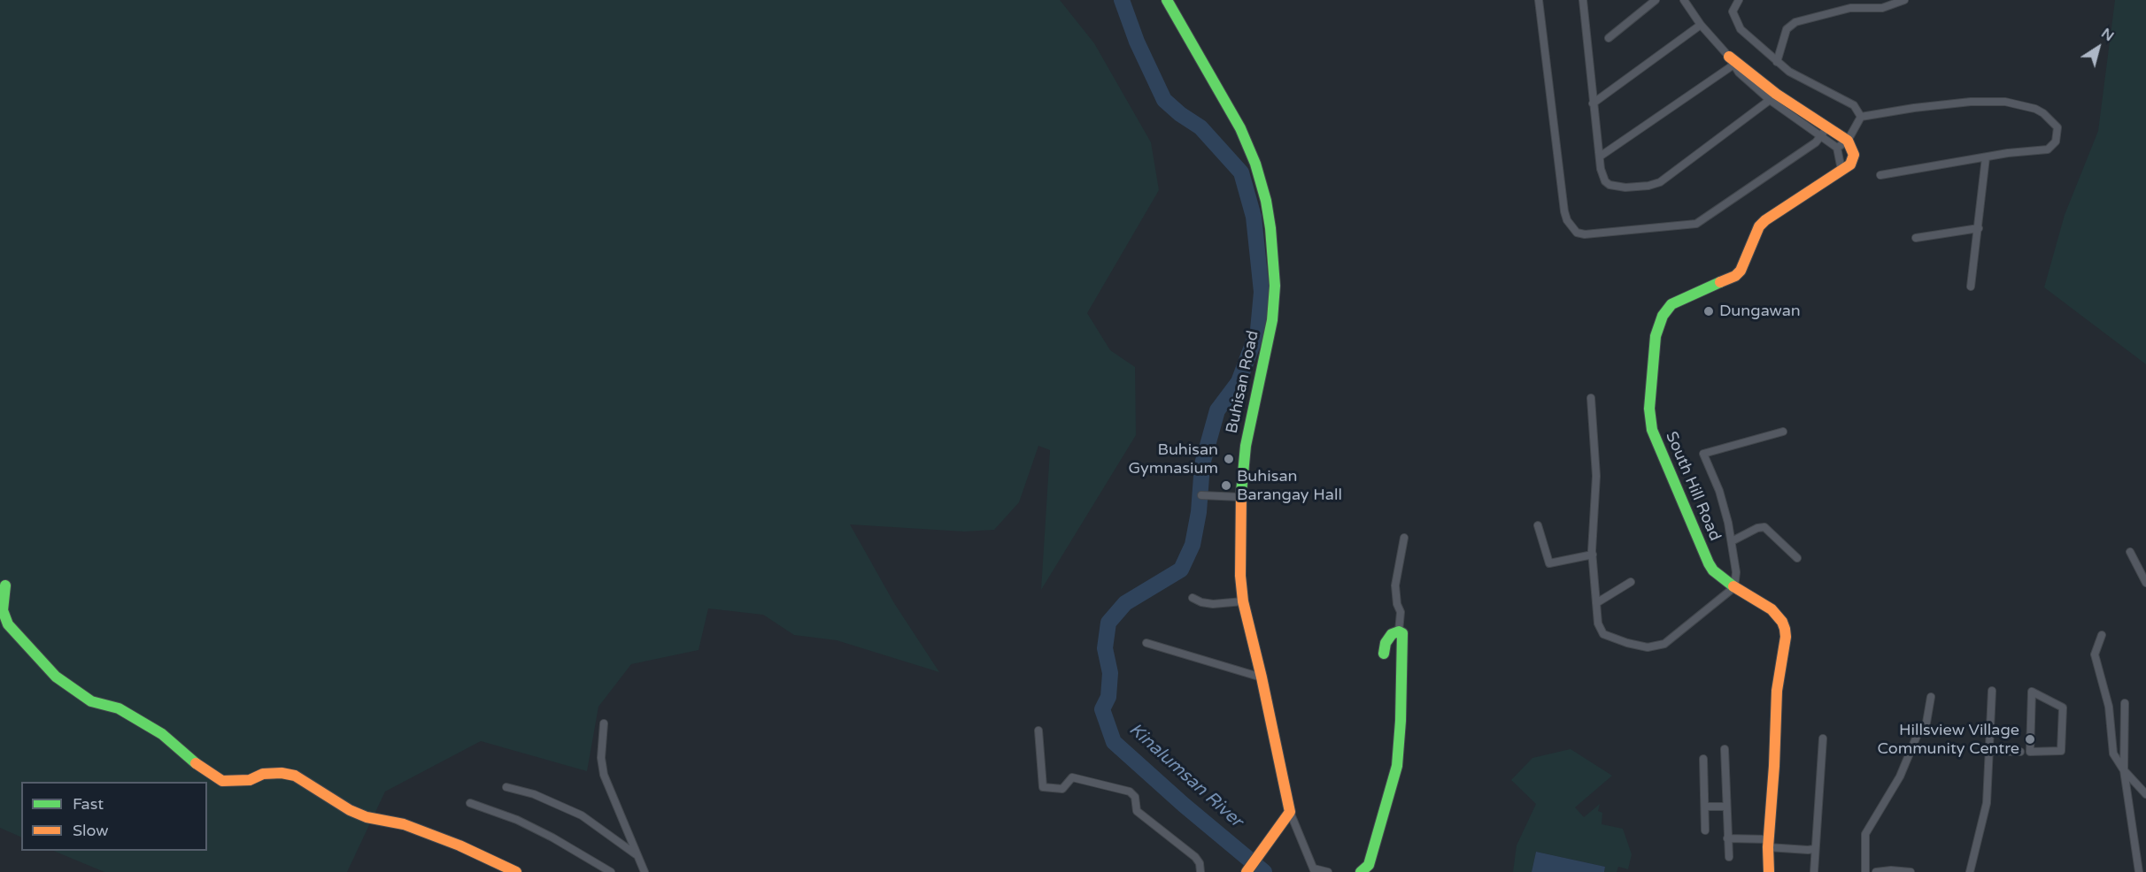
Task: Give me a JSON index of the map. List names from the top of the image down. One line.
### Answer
{"streets":{"street":["Buhisan Road","South Hill Road"]},"water":["Kinalumsan River"],"places":["Dungawan","Buhisan Gymnasium","Buhisan Barangay Hall","Hillsview Village Community Centre"],"legend":["Fast","Slow"],"north":"top right"}
